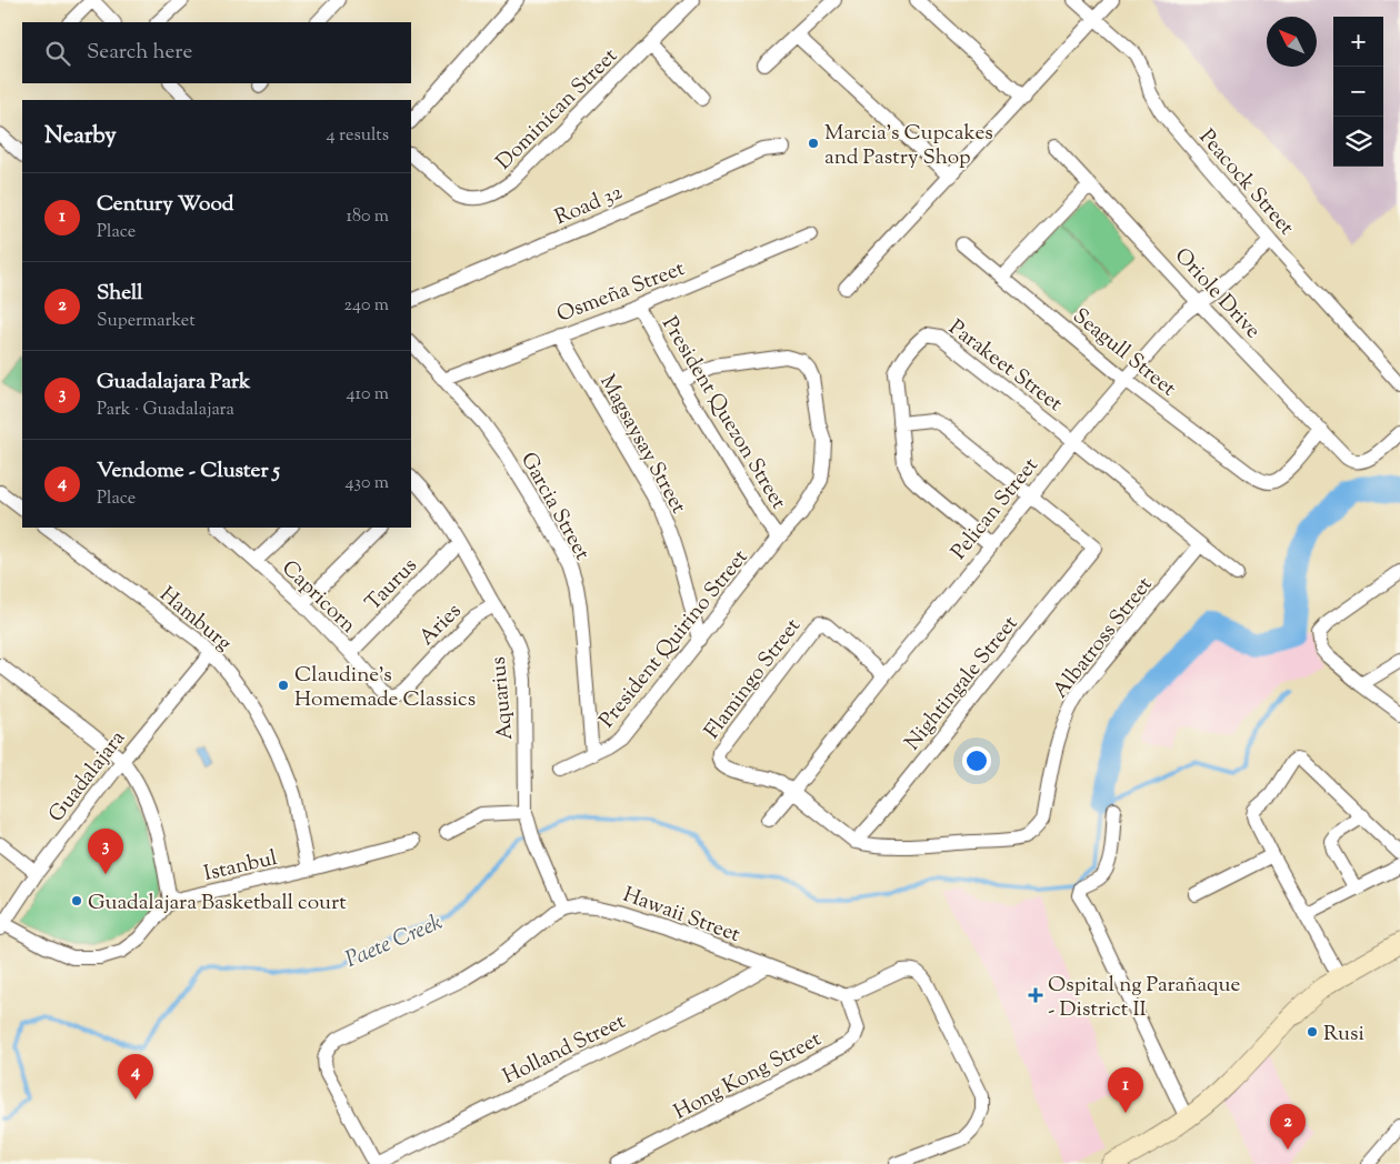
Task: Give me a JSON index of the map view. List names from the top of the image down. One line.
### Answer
{"streets":{"street":["Dominican Street","Peacock Street","Road 32","Osmeña Street","Oriole Drive","Seagull Street","Parakeet Street","President Quezon Street","Magsaysay Street","Garcia Street","Pelican Street","Taurus","Capricorn","Hamburg","Aries","Albatross Street","President Quirino Street","Flamingo Street","Nightingale Street","Aquarius","Guadalajara","Istanbul","Hawaii Street","Holland Street","Hong Kong Street"]},"crossings":[["Peacock Street","Pelican Street"],["Osmeña Street","President Quezon Street"],["Osmeña Street","Magsaysay Street"],["Osmeña Street","Garcia Street"],["Oriole Drive","Seagull Street"],["Oriole Drive","Pelican Street"],["Seagull Street","Pelican Street"],["Parakeet Street","Pelican Street"],["Parakeet Street","Albatross Street"],["President Quezon Street","President Quirino Street"],["Magsaysay Street","President Quirino Street"],["Garcia Street","President Quirino Street"],["Pelican Street","Flamingo Street"],["Pelican Street","Nightingale Street"],["Taurus","Capricorn"],["Taurus","Aquarius"],["Capricorn","Aries"],["Hamburg","Guadalajara"],["Hamburg","Istanbul"],["Aries","Aquarius"],["Albatross Street","Nightingale Street"],["Aquarius","Hawaii Street"],["Hawaii Street","Holland Street"],["Hawaii Street","Hong Kong Street"]],"water":["Paete Creek"],"places":{"other":["Marcia's Cupcakes and Pastry Shop","Claudine's Homemade Classics","Guadalajara Basketball court","Rusi"],"health":["Ospital ng Parañaque - District II"]},"north":"top left","page":{"map_buttons":["+","−"],"search":"Search here","heading":["Nearby","4 results"],"list":[{"mark":"1","name":"Century Wood","note":"Place","value":"180 m"},{"mark":"2","name":"Shell","note":"Supermarket","value":"240 m"},{"mark":"3","name":"Guadalajara Park","note":"Park · Guadalajara","value":"410 m"},{"mark":"4","name":"Vendome - Cluster 5","note":"Place","value":"430 m"}],"pins":["3","4","1","2"]}}
